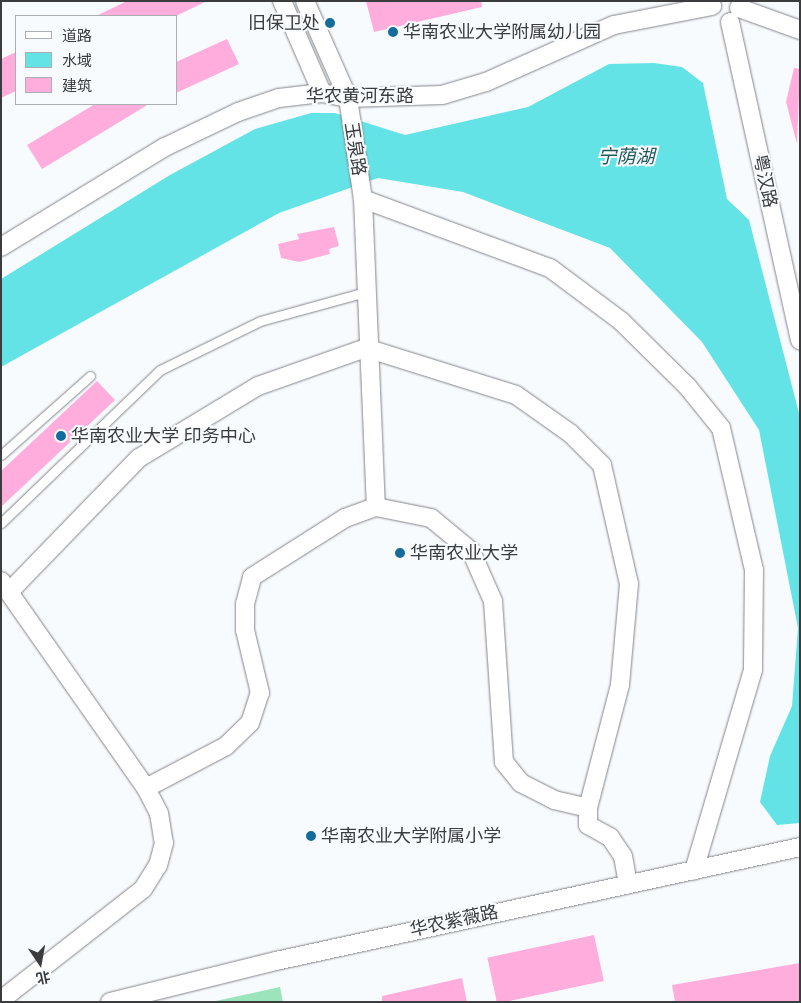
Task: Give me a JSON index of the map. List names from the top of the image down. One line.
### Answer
{"streets":{"street":["华农黄河东路","玉泉路","粤汉路","华农紫薇路"]},"crossings":[["华农黄河东路","玉泉路"]],"water":["宁荫湖"],"places":["旧保卫处","华南农业大学附属幼儿园","华南农业大学 印务中心","华南农业大学","华南农业大学附属小学"],"legend":["道路","水域","建筑"],"north":"bottom"}
